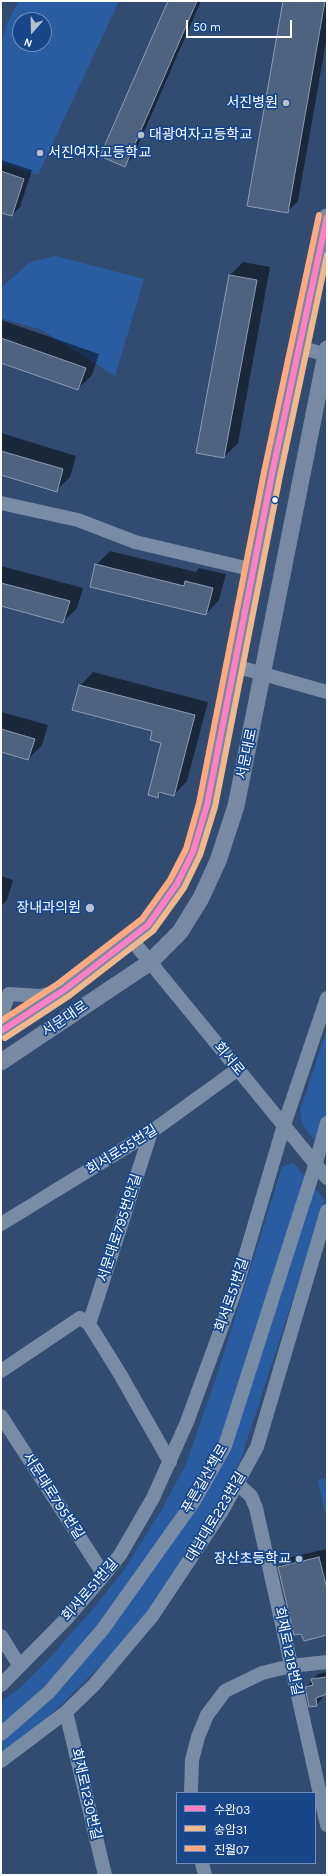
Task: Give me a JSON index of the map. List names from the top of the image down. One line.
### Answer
{"streets":{"main road":["서문대로"],"street":["회서로","회서로55번길","서문대로795번안길","회서로51번길","푸른길산책로","서문대로795번길","대남대로223번길","회재로1218번길","회재로1230번길"]},"crossings":[["서문대로","회서로"],["회서로","회서로55번길"],["회서로","회서로51번길"],["회서로","푸른길산책로"],["회서로55번길","서문대로795번안길"],["회서로51번길","서문대로795번길"],["대남대로223번길","회재로1218번길"],["대남대로223번길","회재로1230번길"]],"places":["서진병원","대광여자고등학교","서진여자고등학교","장내과의원","장산초등학교"],"lines":["transit line 진월07","transit line 수완03","transit line 송암31"],"legend":["수완03","송암31","진월07"],"scale_bar":"50 m","north":"bottom"}
